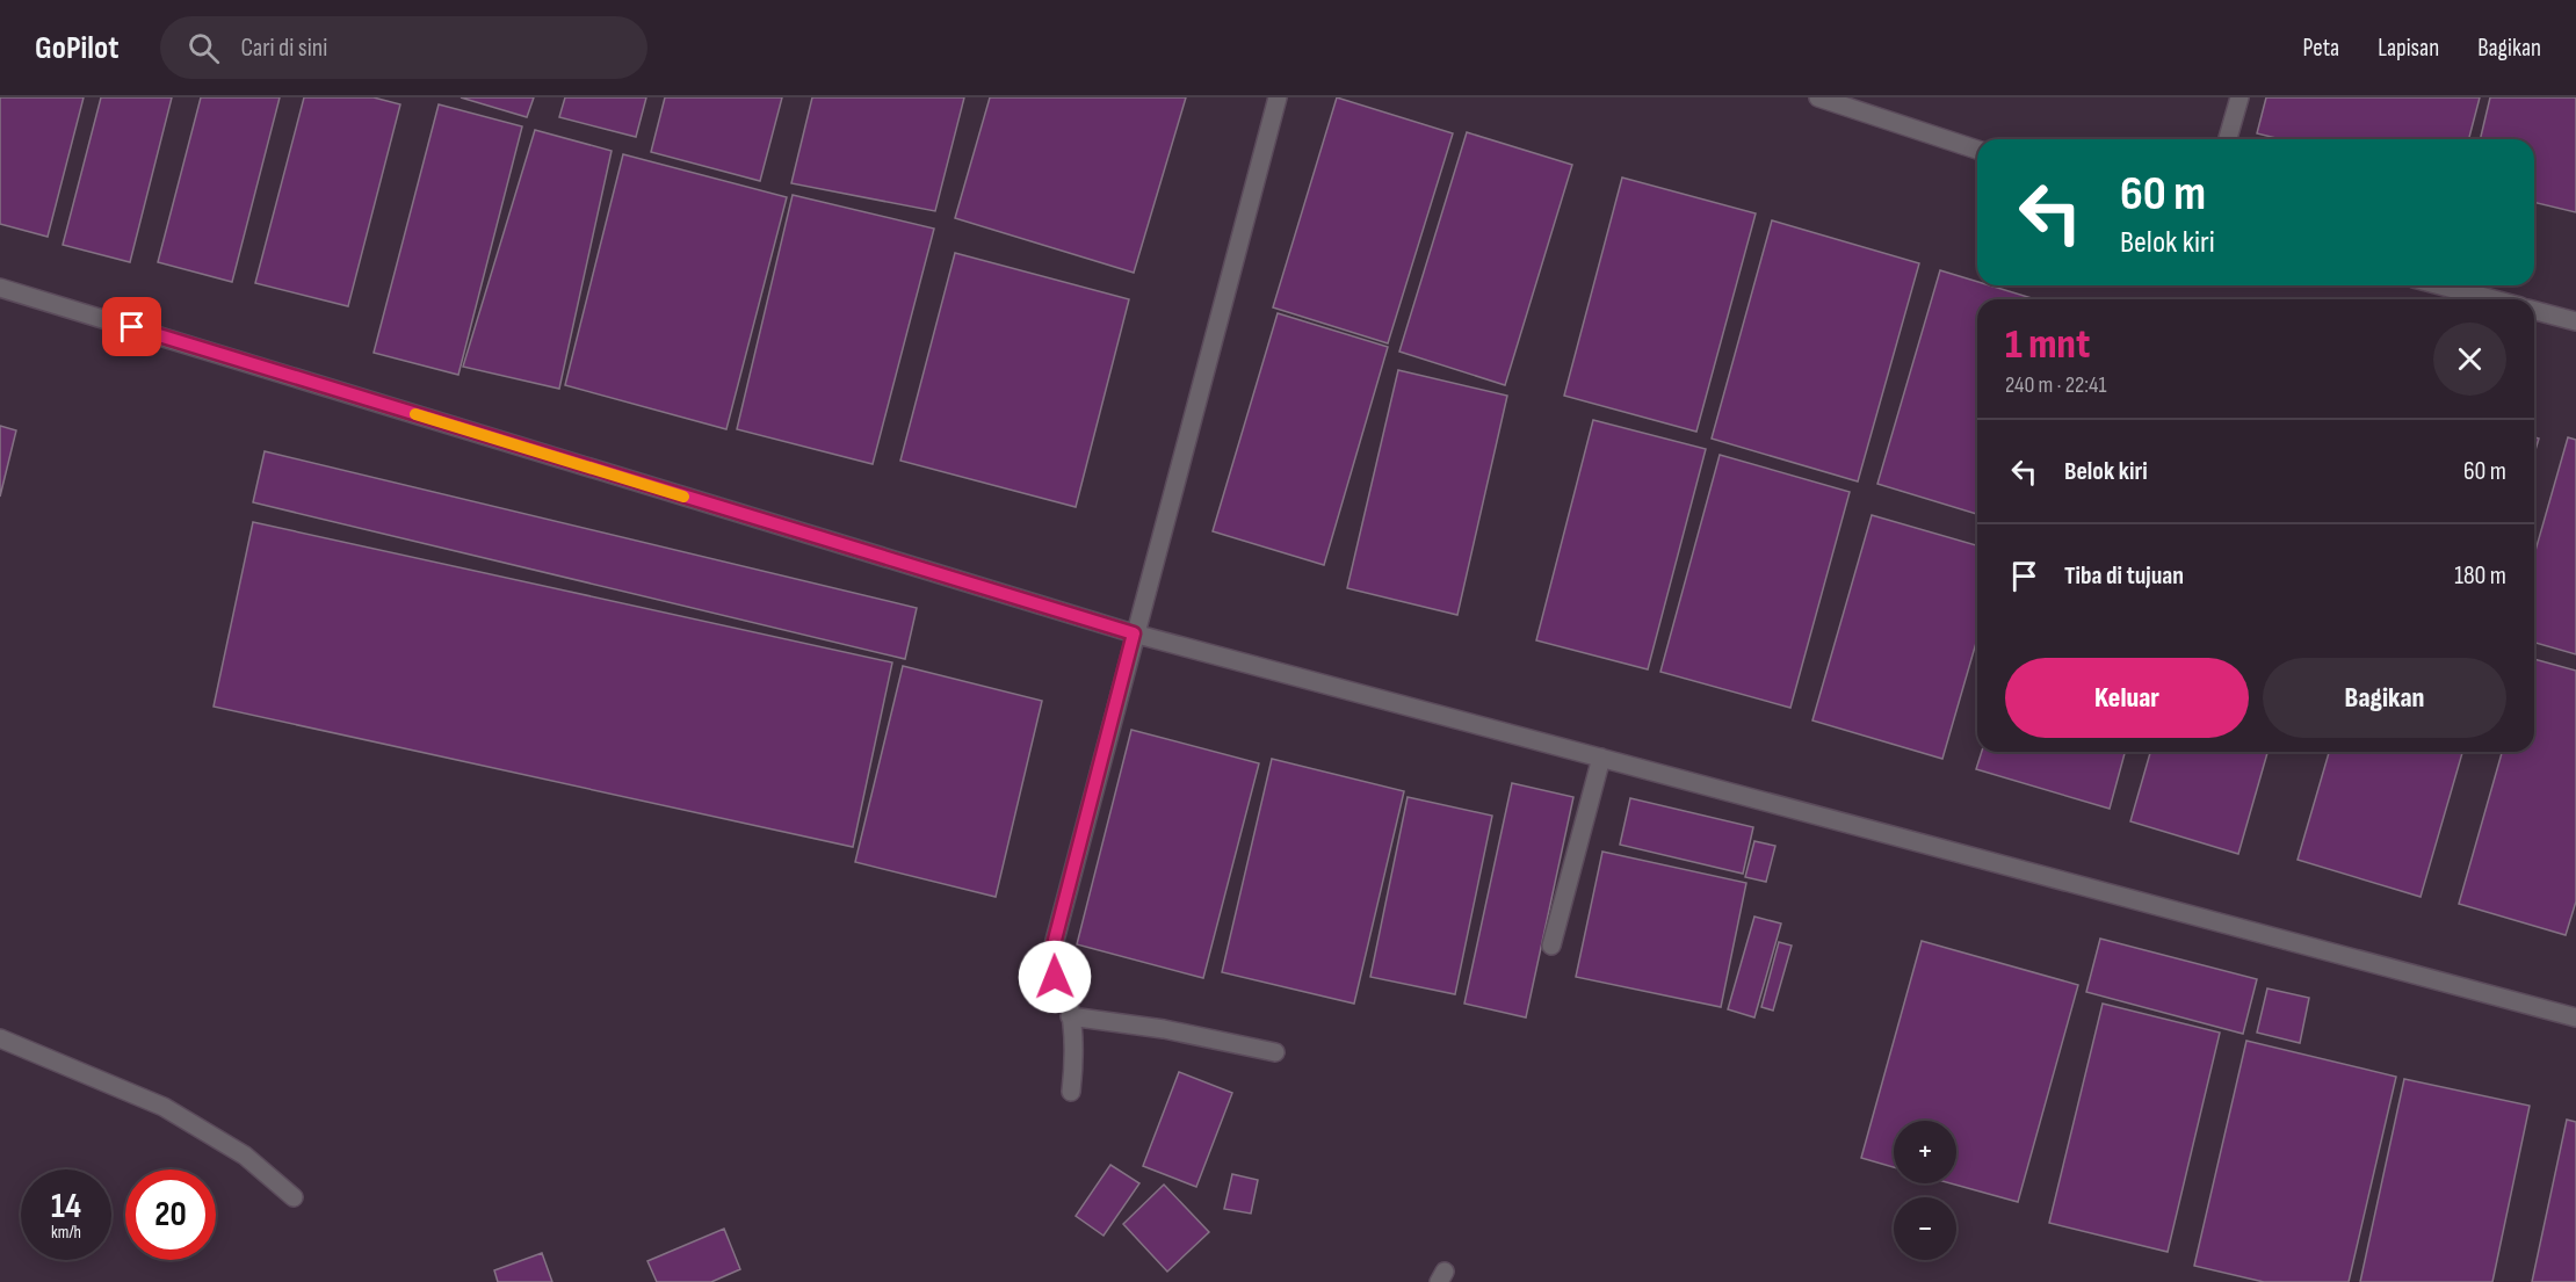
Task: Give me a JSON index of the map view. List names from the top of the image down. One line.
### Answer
{"page":{"header":"GoPilot","search":"Cari di sini","nav":["Peta","Lapisan","Bagikan"],"turn":["60 m","Belok kiri"],"heading":["1 mnt","240 m · 22:41"],"list":[{"name":"Belok kiri","value":"60 m"},{"name":"Tiba di tujuan","value":"180 m"}],"buttons":["Keluar","Bagikan"],"map_buttons":["+","−"],"speed":"14 km/h","limit":"20"}}
